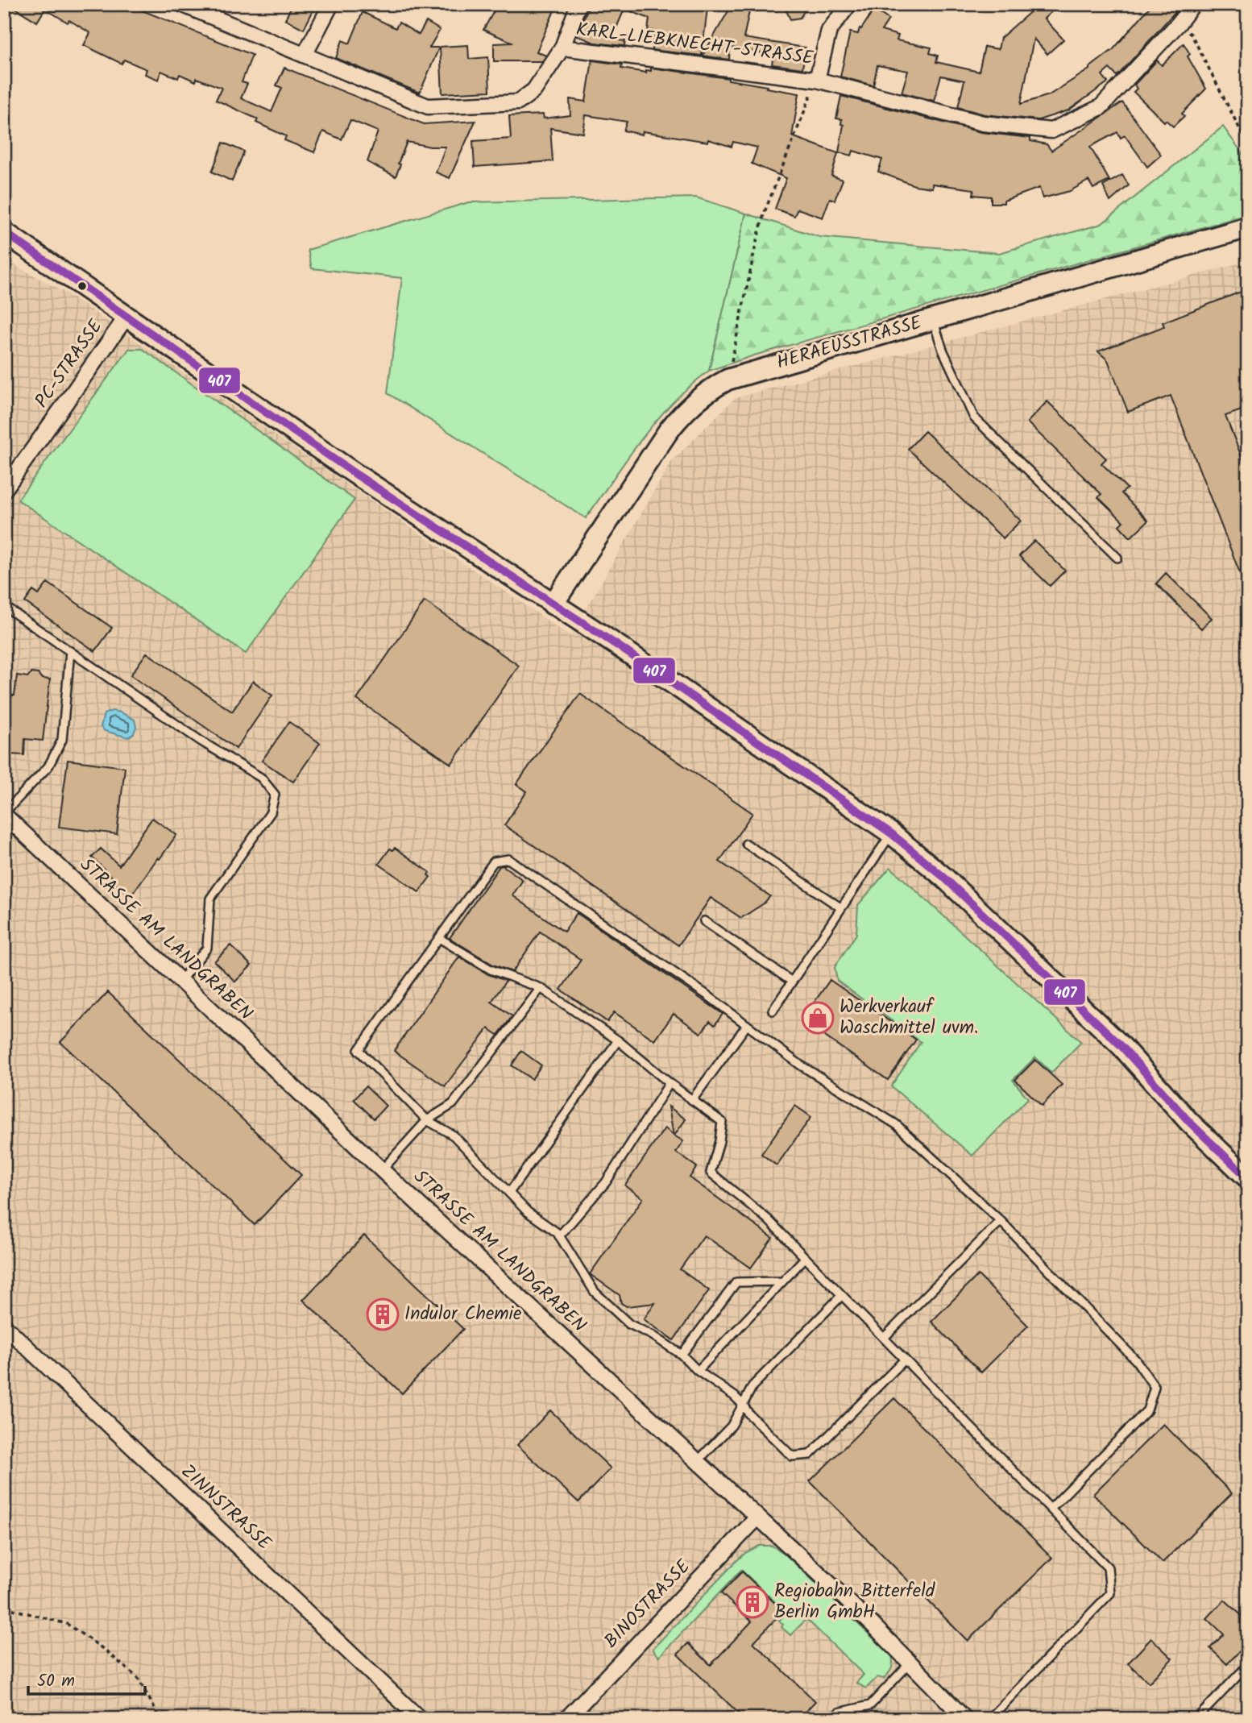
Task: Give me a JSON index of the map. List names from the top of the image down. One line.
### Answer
{"streets":{"street":["KARL-LIEBKNECHT-STRASSE","HERAEUSSTRASSE","PC-STRASSE","STRASSE AM LANDGRABEN","ZINNSTRASSE","BINOSTRASSE"]},"crossings":[["STRASSE AM LANDGRABEN","BINOSTRASSE"]],"places":{"shop":["Werkverkauf Waschmittel uvm."],"building":["Indulor Chemie","Regiobahn Bitterfeld Berlin GmbH"]},"lines":["transit line 407"],"scale_bar":"50 m"}
